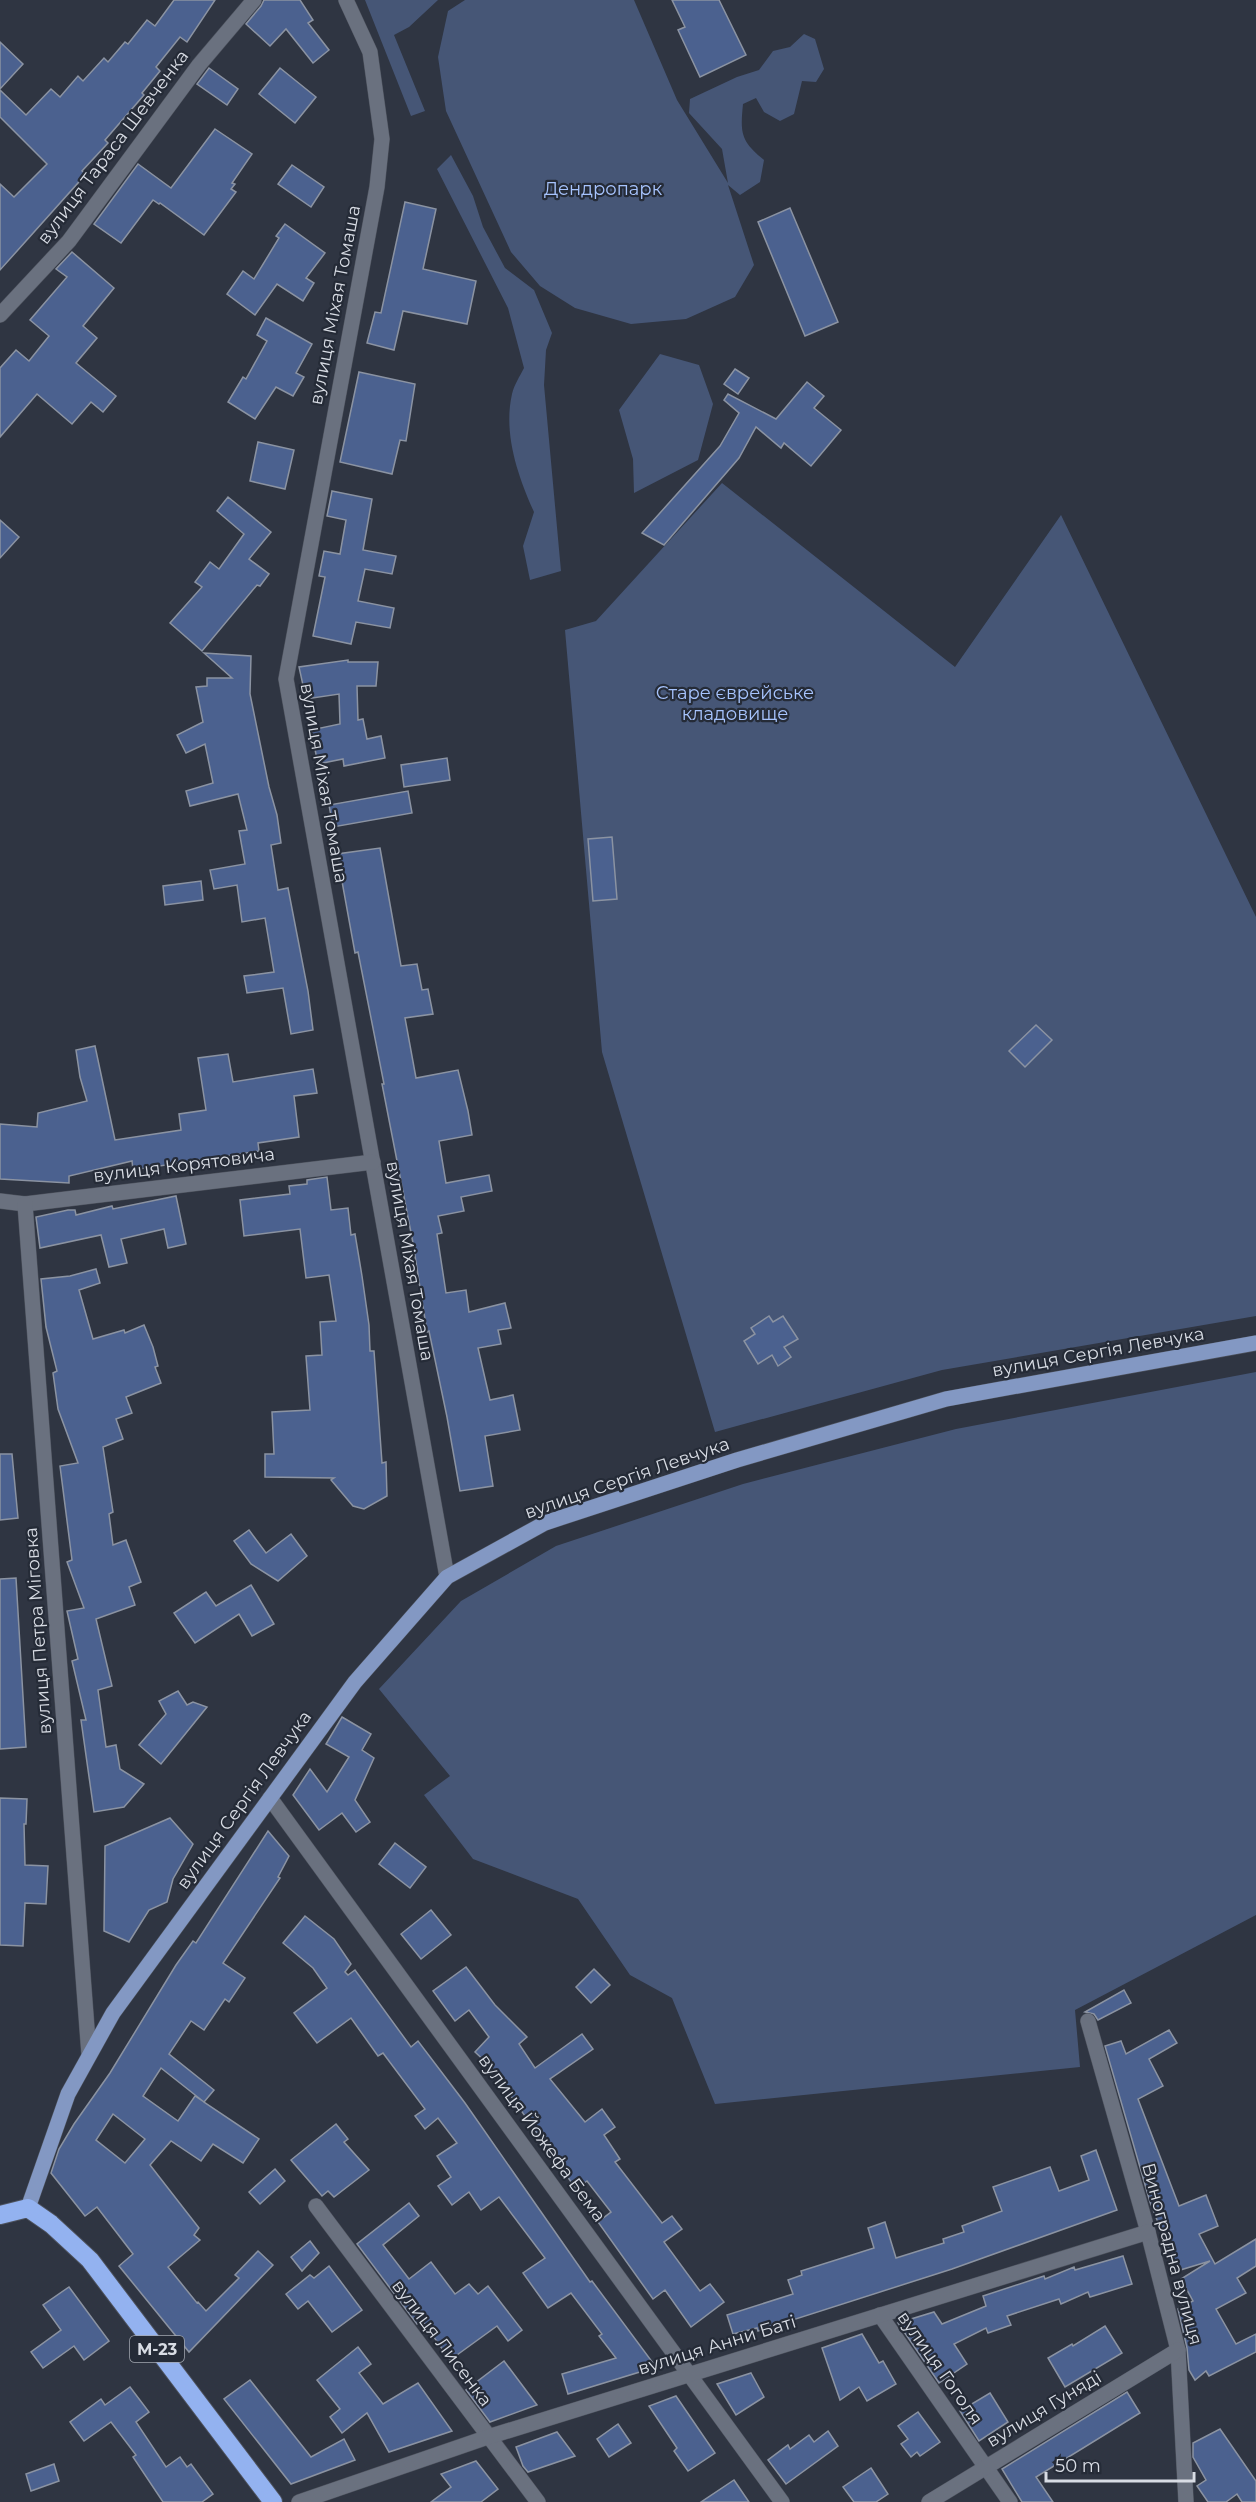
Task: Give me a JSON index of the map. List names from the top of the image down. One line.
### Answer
{"streets":{"highway":["М-23"],"main road":["вулиця Сергія Левчука"],"street":["вулиця Тараса Шевченка","вулиця Міхая Томаша","вулиця Корятовича","вулиця Петра Міговка","вулиця Йожефа Бема","Виноградна вулиця","вулиця Лисенка","вулиця Анни Баті","вулиця Гоголя","вулиця Гуняді"]},"crossings":[["вулиця Міхая Томаша","вулиця Корятовича"],["вулиця Міхая Томаша","вулиця Сергія Левчука"],["вулиця Корятовича","вулиця Петра Міговка"],["вулиця Сергія Левчука","вулиця Петра Міговка"],["вулиця Сергія Левчука","вулиця Йожефа Бема"],["вулиця Сергія Левчука","М-23"],["вулиця Йожефа Бема","вулиця Анни Баті"],["Виноградна вулиця","вулиця Анни Баті"],["Виноградна вулиця","вулиця Гуняді"],["вулиця Лисенка","вулиця Анни Баті"],["вулиця Анни Баті","вулиця Гоголя"],["вулиця Гоголя","вулиця Гуняді"]],"parks":["Дендропарк","Старе єврейське кладовище"],"scale_bar":"50 m"}
